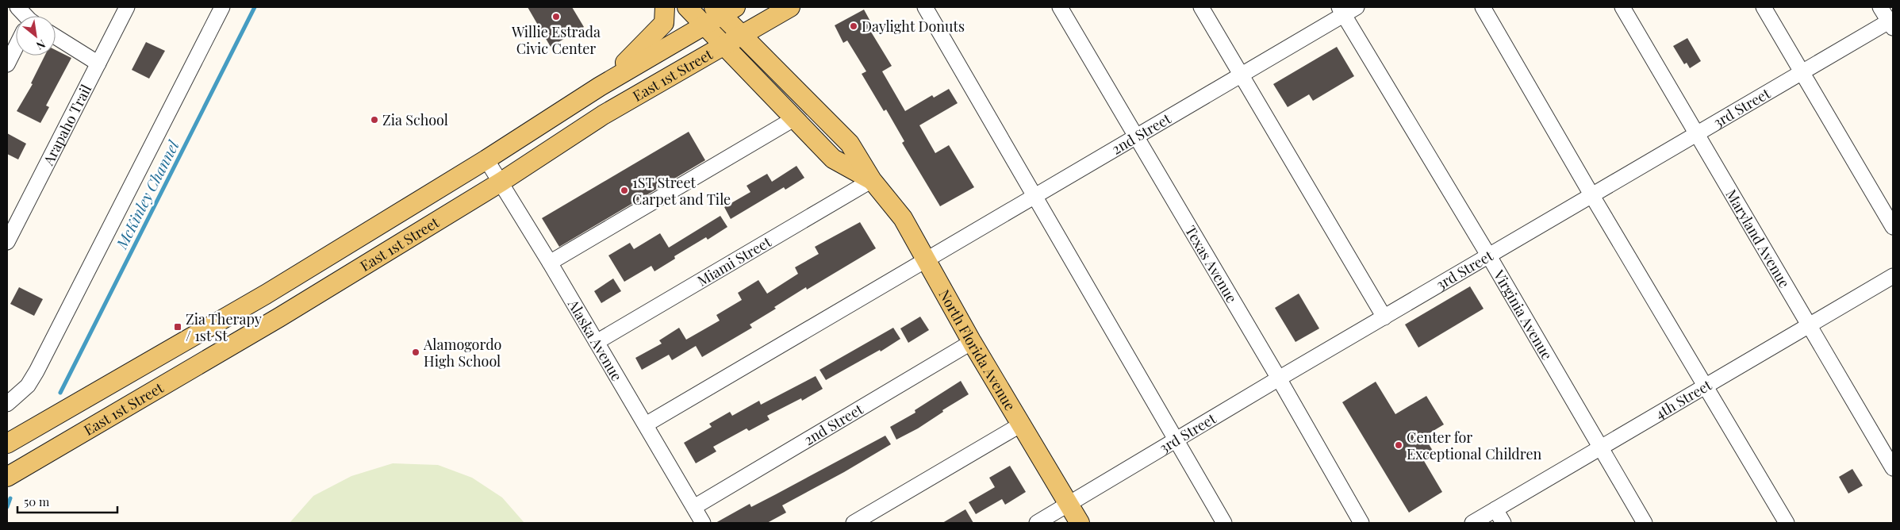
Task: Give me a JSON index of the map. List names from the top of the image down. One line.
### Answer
{"streets":{"main road":["East 1st Street","North Florida Avenue"],"street":["3rd Street","Arapaho Trail","2nd Street","Maryland Avenue","Miami Street","Texas Avenue","Virginia Avenue","Alaska Avenue","4th Street"]},"crossings":[["East 1st Street","Alaska Avenue"],["East 1st Street","North Florida Avenue"],["3rd Street","Maryland Avenue"],["3rd Street","Texas Avenue"],["3rd Street","Virginia Avenue"],["3rd Street","North Florida Avenue"],["2nd Street","Texas Avenue"],["2nd Street","Virginia Avenue"],["2nd Street","Alaska Avenue"],["2nd Street","North Florida Avenue"],["Maryland Avenue","4th Street"],["Miami Street","Alaska Avenue"],["Miami Street","North Florida Avenue"],["Virginia Avenue","4th Street"]],"water":["McKinley Channel"],"places":{"other":["Willie Estrada Civic Center","Daylight Donuts","Zia School","1ST Street Carpet and Tile","Alamogordo High School","Center for Exceptional Children"],"transit":["Zia Therapy / 1st St"]},"scale_bar":"50 m","north":"bottom right"}
